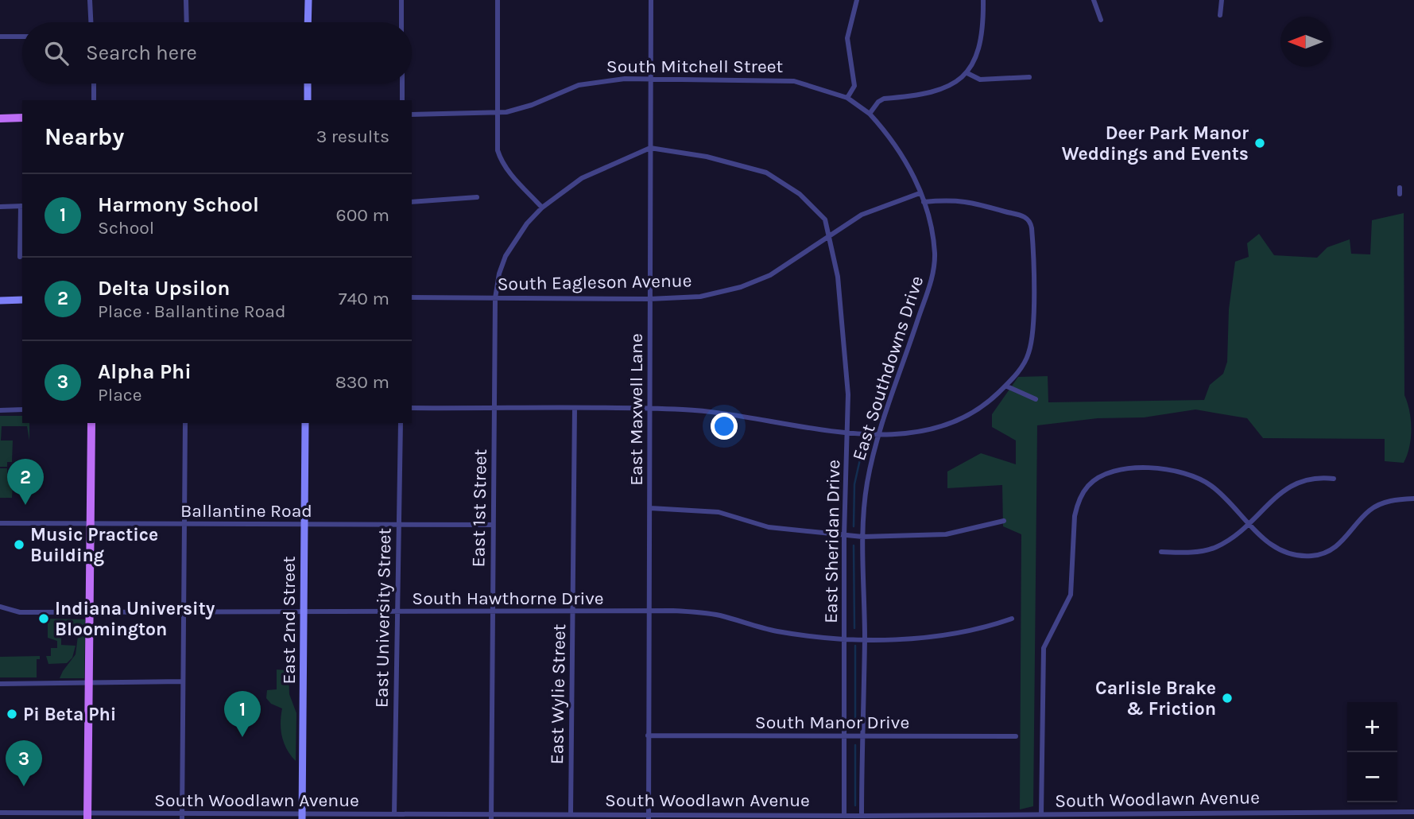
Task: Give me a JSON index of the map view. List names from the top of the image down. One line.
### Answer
{"streets":{"street":["South Mitchell Street","South Eagleson Avenue","East Southdowns Drive","East Maxwell Lane","East 1st Street","Ballantine Road","East Sheridan Drive","South Hawthorne Drive","East University Street","East 2nd Street","East Wylie Street","South Manor Drive","South Woodlawn Avenue"]},"crossings":[["South Mitchell Street","East Southdowns Drive"],["South Mitchell Street","East Maxwell Lane"],["South Eagleson Avenue","East Southdowns Drive"],["South Eagleson Avenue","East Maxwell Lane"],["South Eagleson Avenue","East 1st Street"],["South Eagleson Avenue","East Sheridan Drive"],["East Southdowns Drive","South Hawthorne Drive"],["East Southdowns Drive","South Manor Drive"],["East Southdowns Drive","South Woodlawn Avenue"],["East Maxwell Lane","East 1st Street"],["East Maxwell Lane","East Sheridan Drive"],["East Maxwell Lane","South Hawthorne Drive"],["East Maxwell Lane","South Manor Drive"],["East Maxwell Lane","South Woodlawn Avenue"],["East 1st Street","Ballantine Road"],["East 1st Street","East Sheridan Drive"],["East 1st Street","South Hawthorne Drive"],["East 1st Street","South Woodlawn Avenue"],["Ballantine Road","East University Street"],["Ballantine Road","East 2nd Street"],["East Sheridan Drive","South Hawthorne Drive"],["East Sheridan Drive","South Manor Drive"],["East Sheridan Drive","South Woodlawn Avenue"],["South Hawthorne Drive","East University Street"],["South Hawthorne Drive","East 2nd Street"],["South Hawthorne Drive","East Wylie Street"],["East University Street","South Woodlawn Avenue"],["East 2nd Street","South Woodlawn Avenue"],["East Wylie Street","South Woodlawn Avenue"]],"places":["Deer Park Manor Weddings and Events","Music Practice Building","Indiana University Bloomington","Carlisle Brake & Friction","Pi Beta Phi"],"north":"left","page":{"search":"Search here","heading":["Nearby","3 results"],"list":[{"mark":"1","name":"Harmony School","note":"School","value":"600 m"},{"mark":"2","name":"Delta Upsilon","note":"Place · Ballantine Road","value":"740 m"},{"mark":"3","name":"Alpha Phi","note":"Place","value":"830 m"}],"pins":["2","1","3"],"map_buttons":["+","−"]}}
